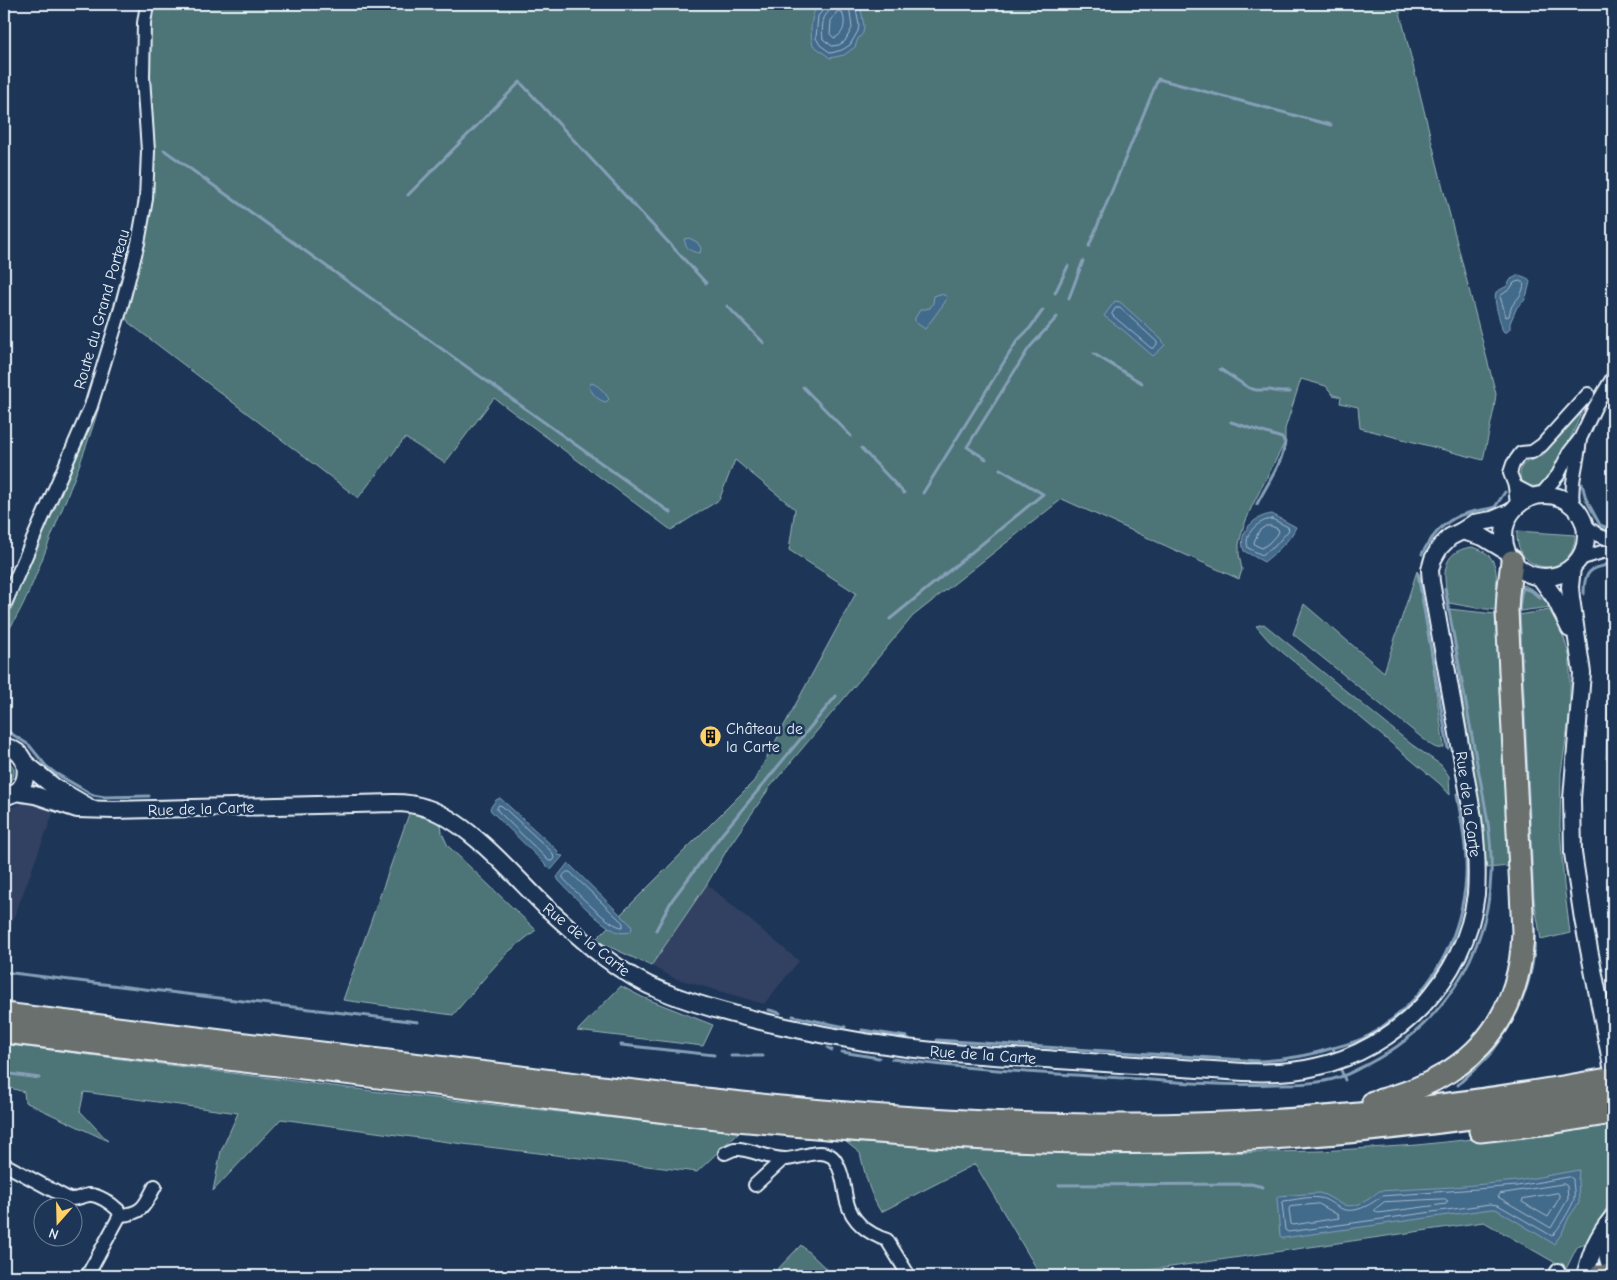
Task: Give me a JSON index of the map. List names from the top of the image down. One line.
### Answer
{"streets":{"street":["Route du Grand Porteau","Rue de la Carte"]},"places":{"building":["Château de la Carte"]},"north":"bottom"}
